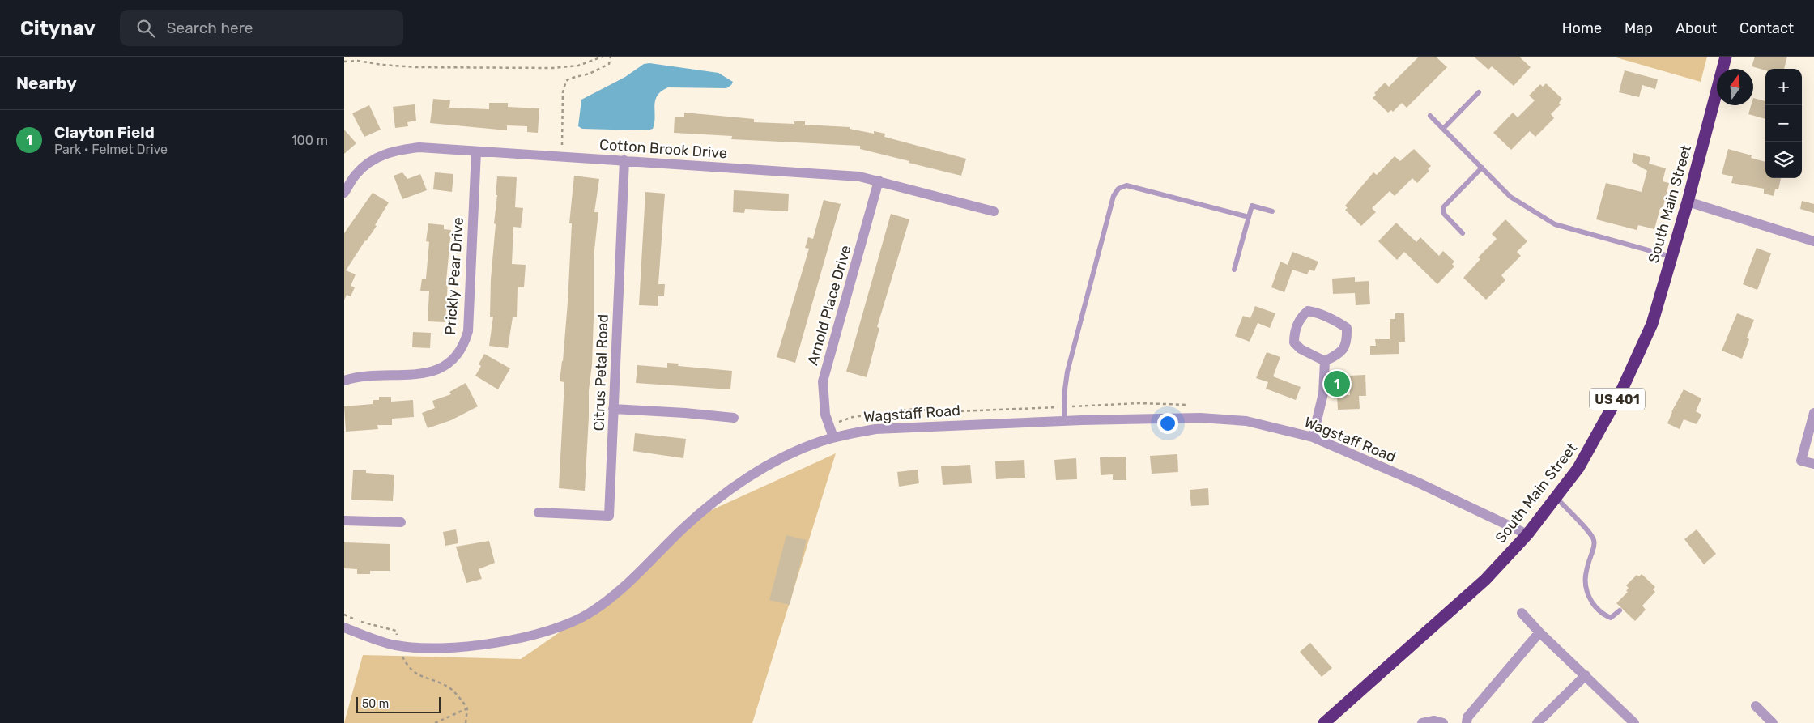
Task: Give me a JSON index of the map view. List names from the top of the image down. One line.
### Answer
{"streets":{"highway":["South Main Street","US 401"],"street":["Cotton Brook Drive","Prickly Pear Drive","Arnold Place Drive","Citrus Petal Road","Wagstaff Road"]},"crossings":[["Cotton Brook Drive","Prickly Pear Drive"],["Cotton Brook Drive","Arnold Place Drive"],["Cotton Brook Drive","Citrus Petal Road"],["South Main Street","Wagstaff Road"],["Arnold Place Drive","Wagstaff Road"]],"scale_bar":"50 m","north":"top","page":{"header":"Citynav","search":"Search here","nav":["Home","Map","About","Contact"],"heading":"Nearby","map_buttons":["+","−"],"list":[{"mark":"1","name":"Clayton Field","note":"Park · Felmet Drive","value":"100 m"}],"pins":"1","scale":"50 m"}}
